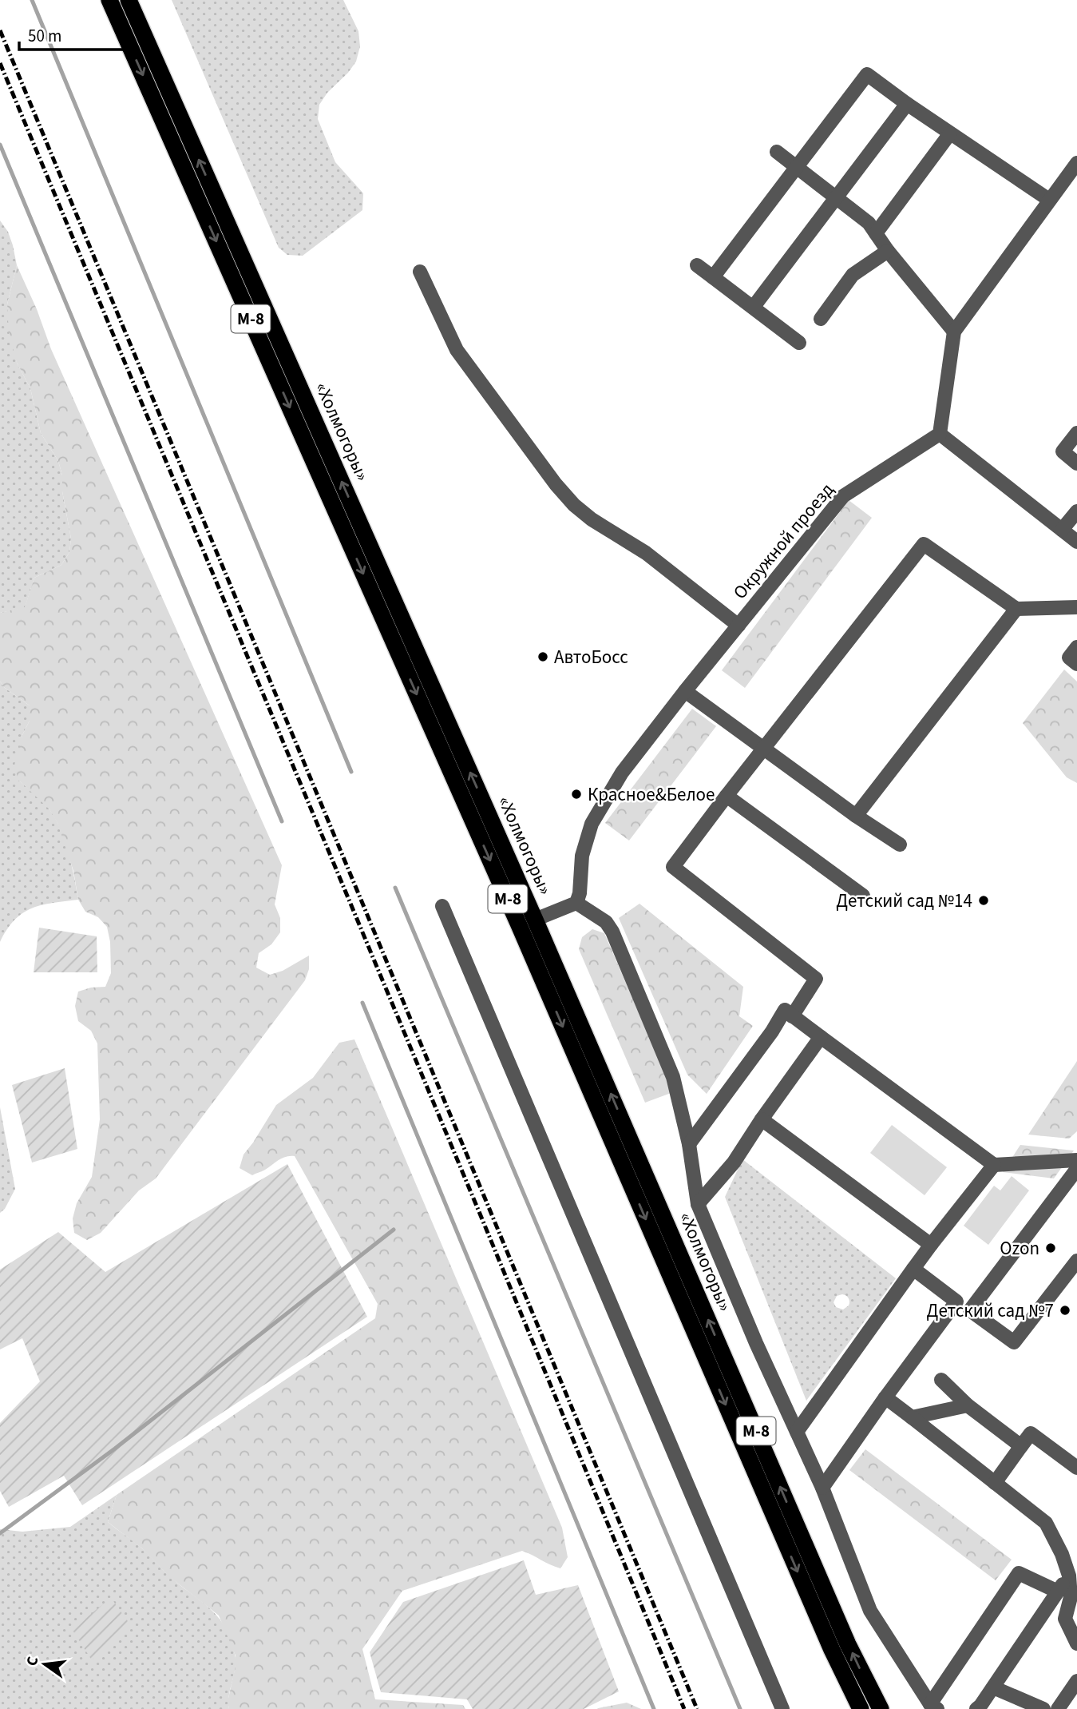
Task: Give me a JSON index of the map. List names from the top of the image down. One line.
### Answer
{"streets":{"highway":["М-8","«Холмогоры»"],"street":["Окружной проезд"]},"places":["АвтоБосс","Красное&Белое","Детский сад №14","Ozon","Детский сад №7"],"scale_bar":"50 m","north":"left"}
